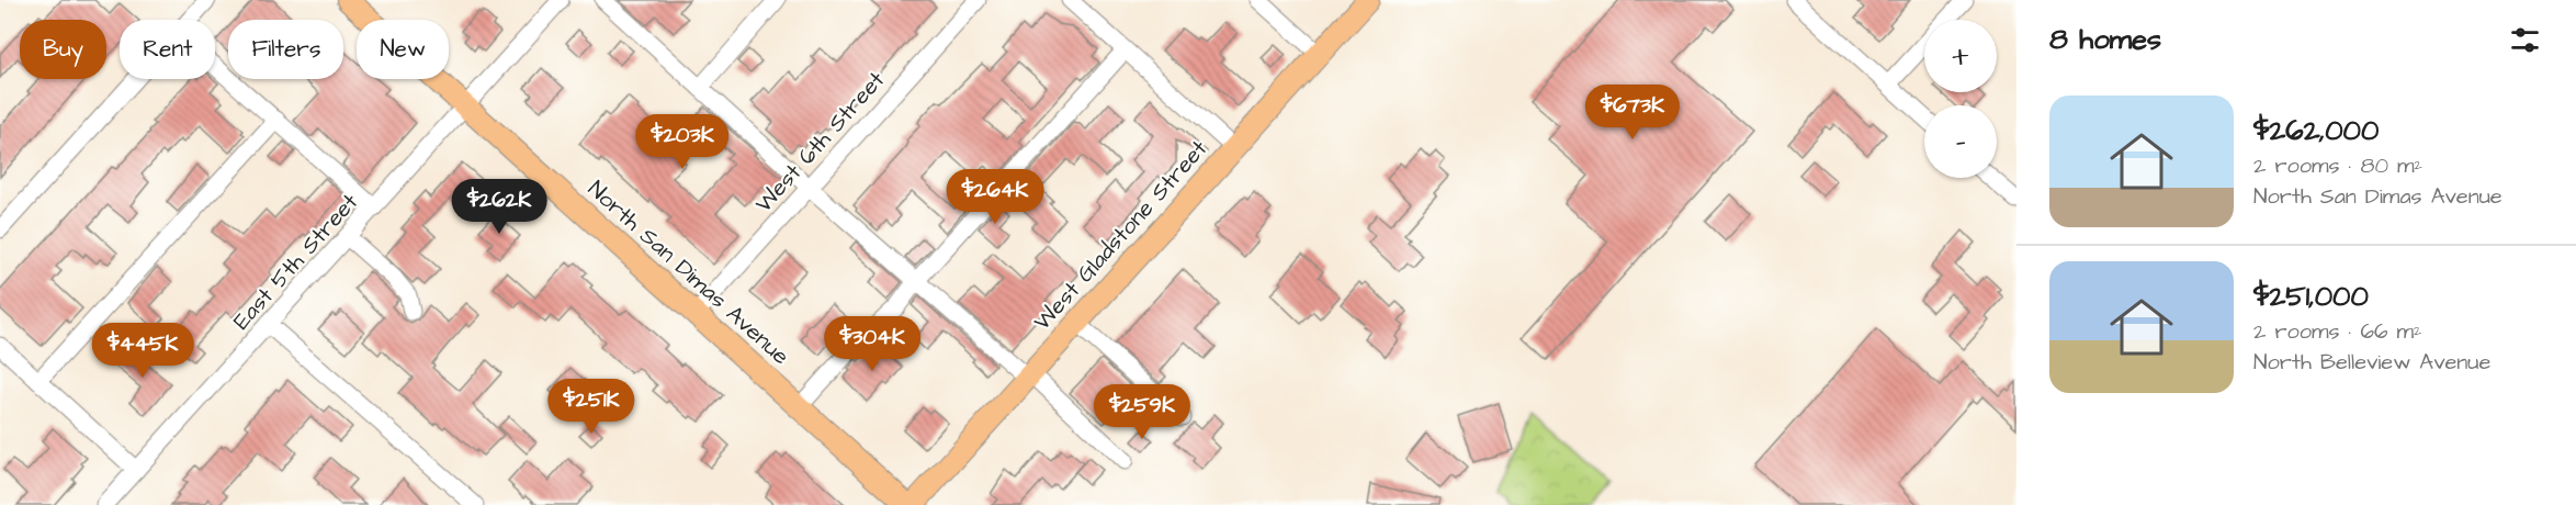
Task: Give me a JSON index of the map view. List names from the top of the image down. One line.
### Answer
{"streets":{"main road":["West Gladstone Street","North San Dimas Avenue"],"street":["West 6th Street","East 5th Street"]},"crossings":[["West 6th Street","North San Dimas Avenue"],["East 5th Street","North San Dimas Avenue"]],"page":{"heading":"8 homes","map_buttons":["+","−"],"chip":["Buy","Rent","Filters","New"],"list":[{"name":"$262,000","note":"2 rooms · 80 m² · North San Dimas Avenue"},{"name":"$251,000","note":"2 rooms · 66 m² · North Belleview Avenue"}],"price":["$673K","$203K","$264K","$262K","$304K","$445K","$251K","$259K"]}}
